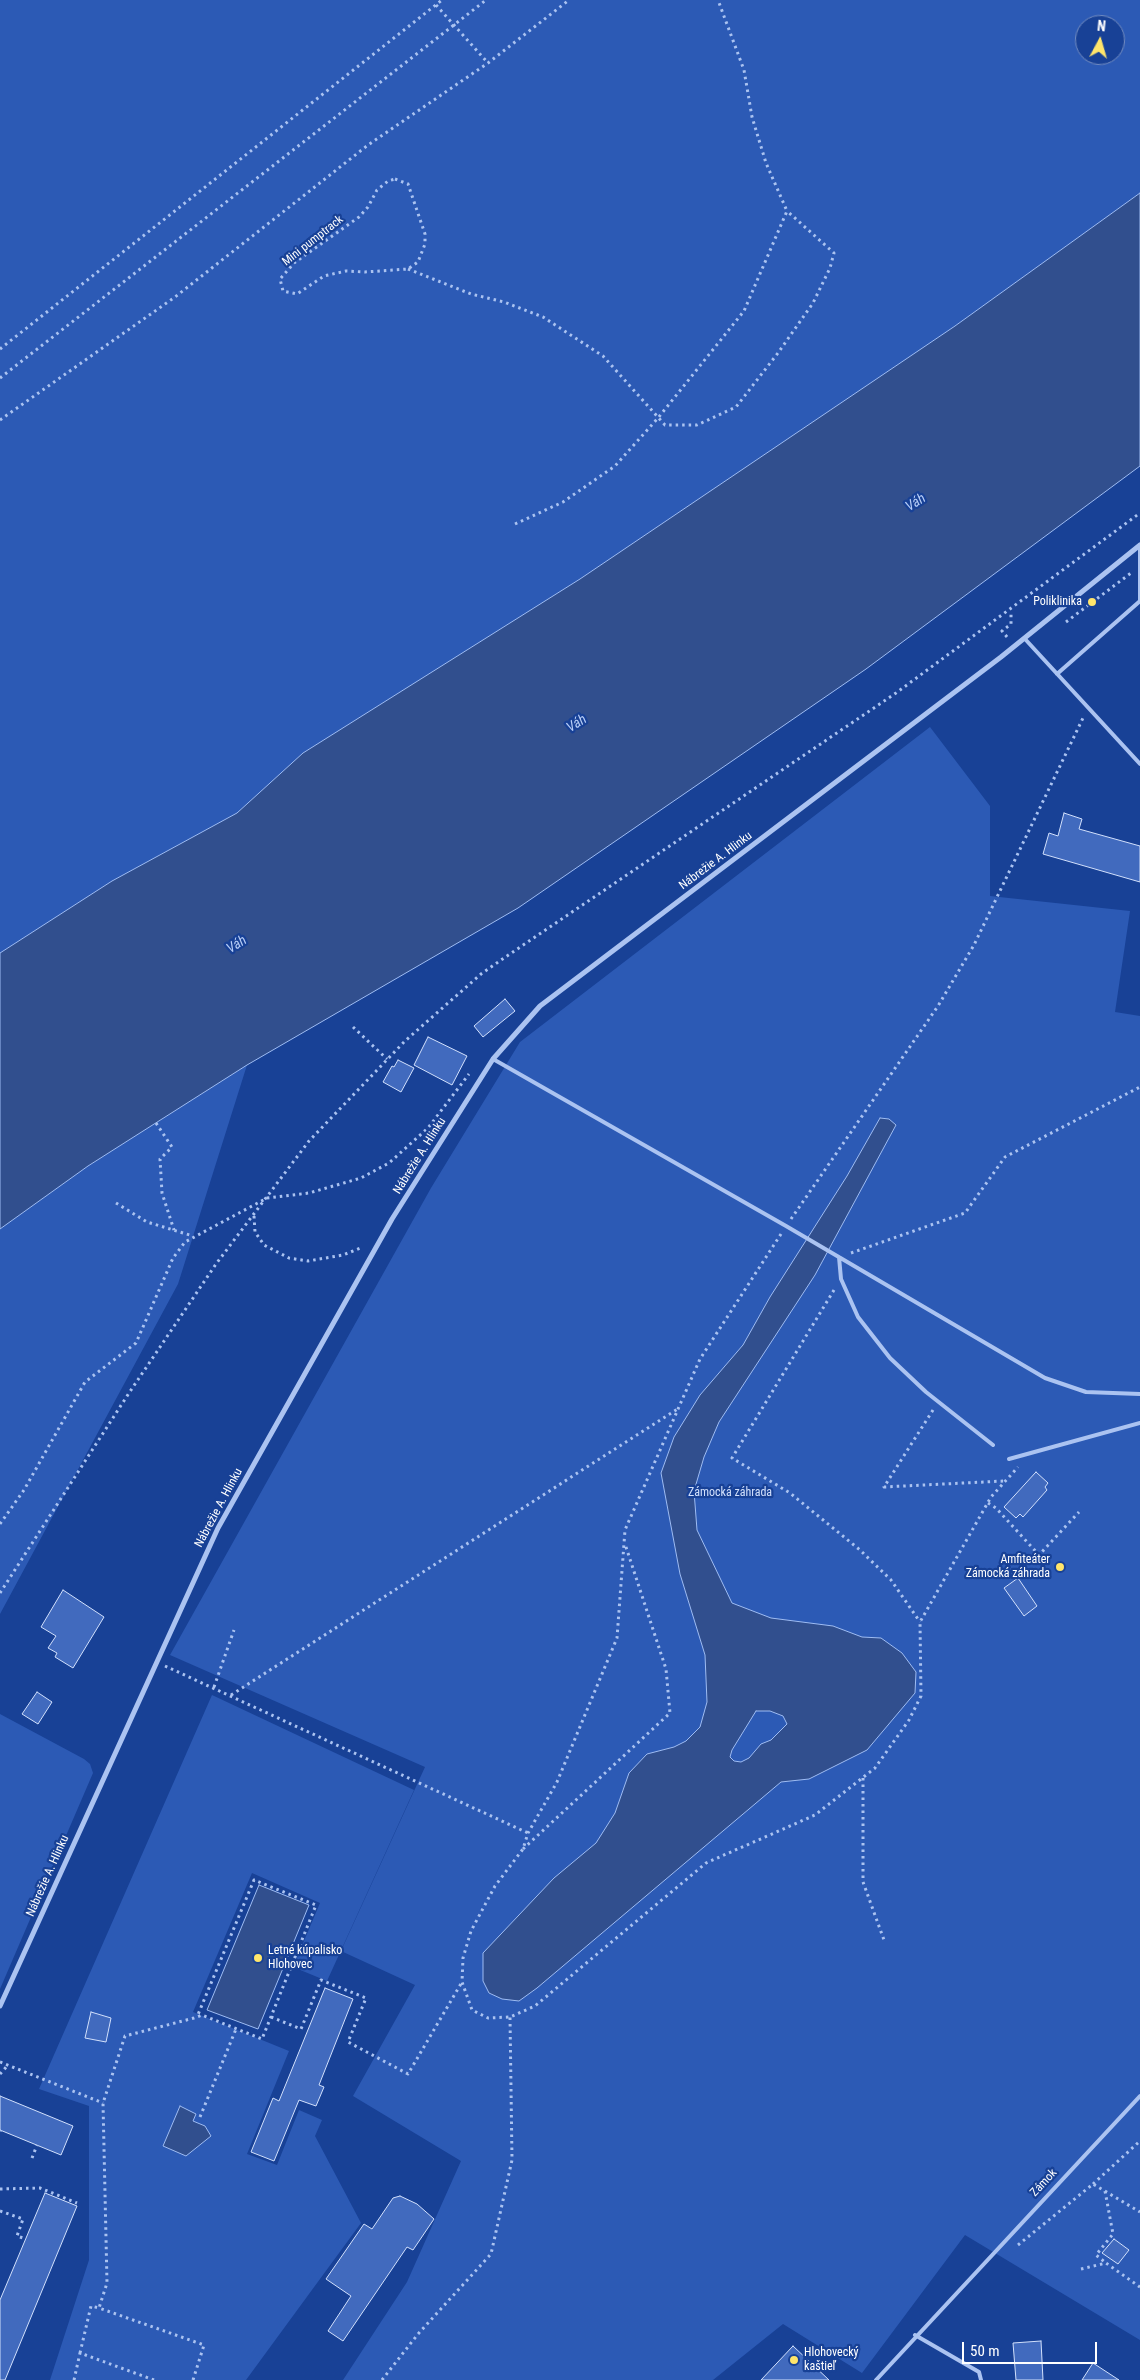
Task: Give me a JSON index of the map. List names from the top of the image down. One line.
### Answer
{"streets":{"street":["Nábrežie A. Hlinku"],"lane":["Zámok"],"path":["Mini pumptrack"]},"water":["Váh"],"parks":["Zámocká záhrada"],"places":["Poliklinika","Amfiteáter Zámocká záhrada","Letné kúpalisko Hlohovec","Hlohovecký kaštieľ"],"scale_bar":"50 m","north":"top"}
